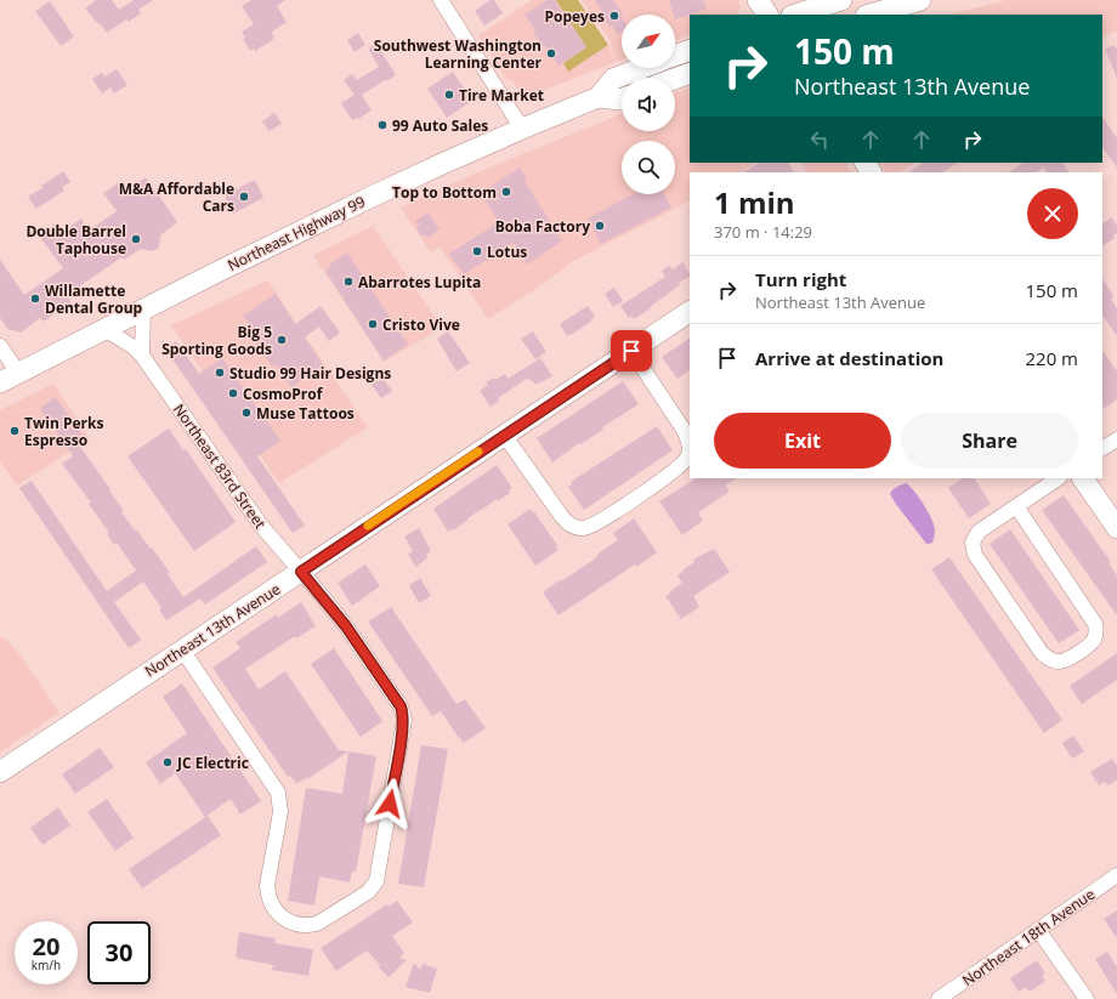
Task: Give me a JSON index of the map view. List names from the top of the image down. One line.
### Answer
{"streets":{"main road":["Northeast Highway 99","Northeast 13th Avenue"],"street":["Northeast 83rd Street","Northeast 18th Avenue"]},"crossings":[["Northeast Highway 99","Northeast 83rd Street"],["Northeast 83rd Street","Northeast 13th Avenue"]],"places":["Popeyes","Southwest Washington Learning Center","Tire Market","99 Auto Sales","Top to Bottom","M&A Affordable Cars","Boba Factory","Double Barrel Taphouse","Lotus","Abarrotes Lupita","Willamette Dental Group","Cristo Vive","Big 5 Sporting Goods","Studio 99 Hair Designs","CosmoProf","Muse Tattoos","Twin Perks Espresso","JC Electric"],"north":"top right","page":{"turn":["150 m","Northeast 13th Avenue"],"heading":["1 min","370 m · 14:29"],"list":[{"name":"Turn right","note":"Northeast 13th Avenue","value":"150 m"},{"name":"Arrive at destination","value":"220 m"}],"buttons":["Exit","Share"],"speed":"20 km/h","limit":"30"}}
